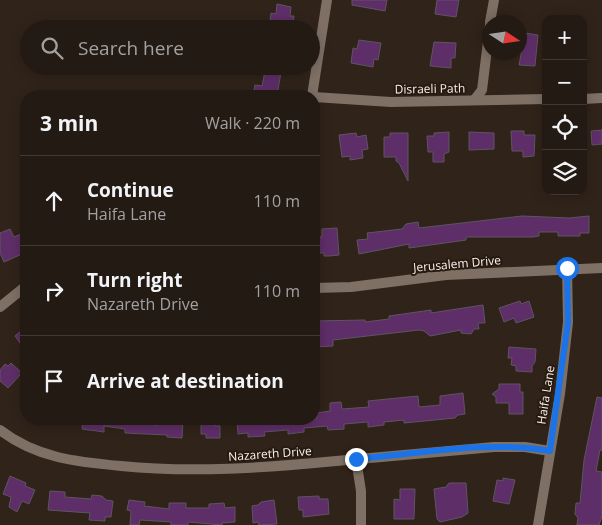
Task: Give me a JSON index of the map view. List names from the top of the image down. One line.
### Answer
{"streets":{"street":["Disraeli Path","Jerusalem Drive","Haifa Lane","Nazareth Drive"]},"crossings":[["Jerusalem Drive","Haifa Lane"],["Haifa Lane","Nazareth Drive"]],"north":"right","page":{"map_buttons":["+","−"],"search":"Search here","heading":["3 min","Walk · 220 m"],"list":[["Continue","Haifa Lane","110 m"],["Turn right","Nazareth Drive","110 m"],"Arrive at destination"]}}
